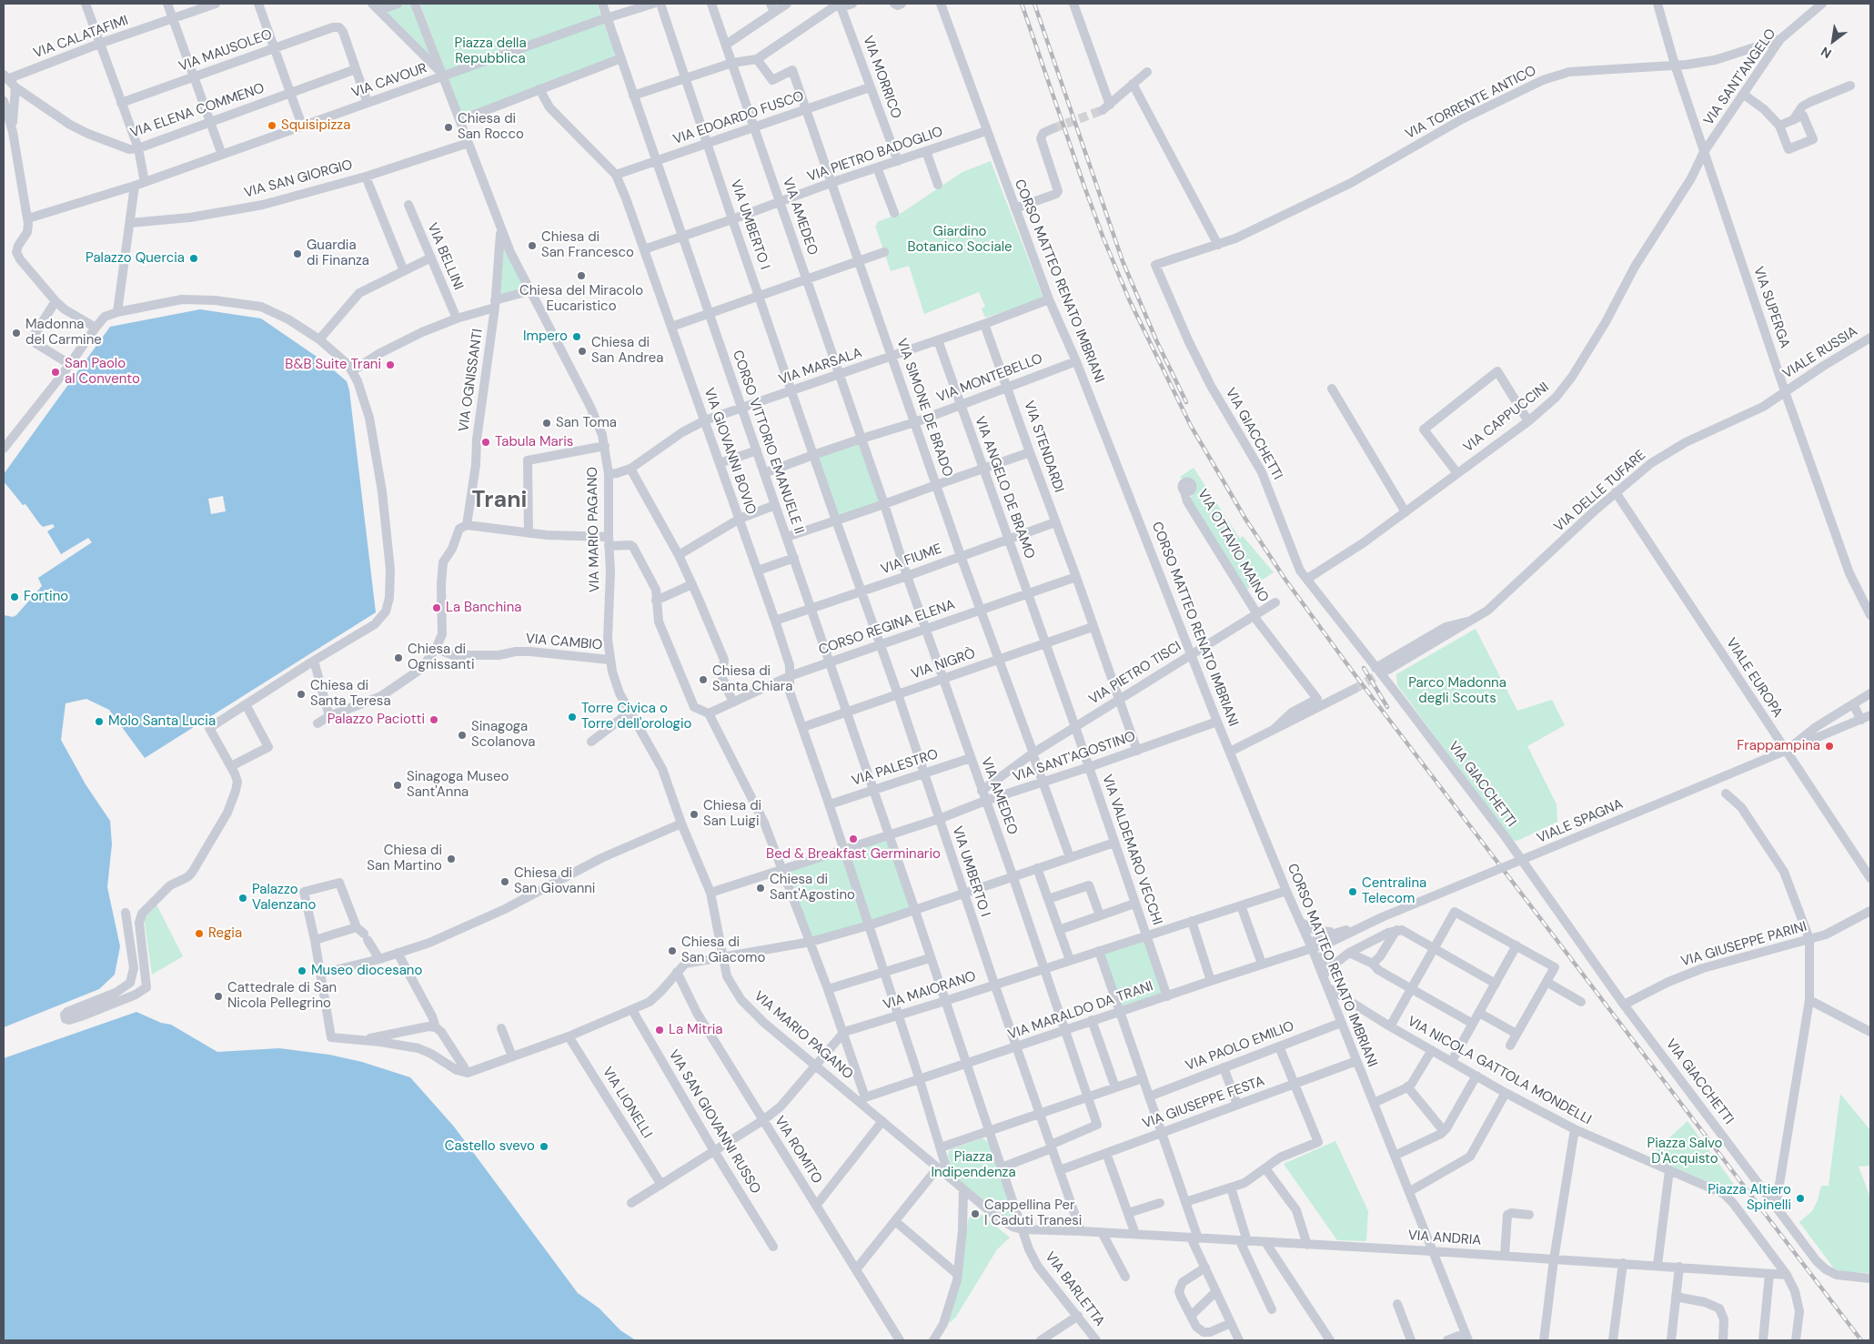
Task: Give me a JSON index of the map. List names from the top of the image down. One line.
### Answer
{"streets":{"street":["VIA CALATAFIMI","VIA MAUSOLEO","VIA MORRICO","VIA SANT'ANGELO","VIA CAVOUR","VIA TORRENTE ANTICO","VIA ELENA COMMENO","VIA EDOARDO FUSCO","VIA PIETRO BADOGLIO","VIA SAN GIORGIO","VIA AMEDEO","VIA UMBERTO I","VIA BELLINI","CORSO MATTEO RENATO IMBRIANI","VIA SUPERGA","VIALE RUSSIA","VIA MARSALA","VIA MONTEBELLO","VIA OGNISSANTI","VIA SIMONE DE BRADO","VIA CAPPUCCINI","VIA GIACCHETTI","CORSO VITTORIO EMANUELE II","VIA STENDARDI","VIA GIOVANNI BOVIO","VIA ANGELO DE BRAMO","VIA DELLE TUFARE","VIA MARIO PAGANO","VIA OTTAVIO MAINO","VIA FIUME","CORSO REGINA ELENA","VIA CAMBIO","VIA NIGRÒ","VIA PIETRO TISCI","VIALE EUROPA","VIA SANT'AGOSTINO","VIA PALESTRO","VIALE SPAGNA","VIA VALDEMARO VECCHI","VIA GIUSEPPE PARINI","VIA MAIORANO","VIA MARALDO DA TRANI","VIA PAOLO EMILIO","VIA NICOLA GATTOLA MONDELLI","VIA LIONELLI","VIA GIUSEPPE FESTA","VIA SAN GIOVANNI RUSSO","VIA ROMITO","VIA ANDRIA","VIA BARLETTA"]},"crossings":[["VIA CALATAFIMI","VIA ELENA COMMENO"],["VIA MAUSOLEO","VIA ELENA COMMENO"],["VIA MORRICO","VIA EDOARDO FUSCO"],["VIA MORRICO","VIA PIETRO BADOGLIO"],["VIA SANT'ANGELO","VIA TORRENTE ANTICO"],["VIA SANT'ANGELO","VIA SUPERGA"],["VIA SANT'ANGELO","VIA CAPPUCCINI"],["VIA TORRENTE ANTICO","VIA SUPERGA"],["VIA TORRENTE ANTICO","VIA GIACCHETTI"],["VIA EDOARDO FUSCO","VIA AMEDEO"],["VIA EDOARDO FUSCO","VIA UMBERTO I"],["VIA EDOARDO FUSCO","VIA SIMONE DE BRADO"],["VIA EDOARDO FUSCO","CORSO VITTORIO EMANUELE II"],["VIA EDOARDO FUSCO","VIA GIOVANNI BOVIO"],["VIA PIETRO BADOGLIO","VIA AMEDEO"],["VIA PIETRO BADOGLIO","VIA UMBERTO I"],["VIA PIETRO BADOGLIO","CORSO MATTEO RENATO IMBRIANI"],["VIA PIETRO BADOGLIO","VIA SIMONE DE BRADO"],["VIA PIETRO BADOGLIO","CORSO VITTORIO EMANUELE II"],["VIA PIETRO BADOGLIO","VIA GIOVANNI BOVIO"],["VIA AMEDEO","VIA UMBERTO I"],["VIA AMEDEO","VIA MARSALA"],["VIA AMEDEO","VIA MONTEBELLO"],["VIA AMEDEO","VIA FIUME"],["VIA AMEDEO","CORSO REGINA ELENA"],["VIA AMEDEO","VIA NIGRÒ"],["VIA AMEDEO","VIA PIETRO TISCI"],["VIA AMEDEO","VIA SANT'AGOSTINO"],["VIA AMEDEO","VIA PALESTRO"],["VIA AMEDEO","VIA MAIORANO"],["VIA AMEDEO","VIA MARALDO DA TRANI"],["VIA UMBERTO I","VIA MARSALA"],["VIA UMBERTO I","VIA MONTEBELLO"],["VIA UMBERTO I","VIA FIUME"],["VIA UMBERTO I","CORSO REGINA ELENA"],["VIA UMBERTO I","VIA NIGRÒ"],["VIA UMBERTO I","VIA SANT'AGOSTINO"],["VIA UMBERTO I","VIA PALESTRO"],["VIA UMBERTO I","VIA MAIORANO"],["VIA UMBERTO I","VIA MARALDO DA TRANI"],["VIA UMBERTO I","VIA GIUSEPPE FESTA"],["VIA UMBERTO I","VIA ANDRIA"],["CORSO MATTEO RENATO IMBRIANI","VIA MARSALA"],["CORSO MATTEO RENATO IMBRIANI","VIA MONTEBELLO"],["CORSO MATTEO RENATO IMBRIANI","VIA PIETRO TISCI"],["CORSO MATTEO RENATO IMBRIANI","VIA SANT'AGOSTINO"],["CORSO MATTEO RENATO IMBRIANI","VIALE SPAGNA"],["CORSO MATTEO RENATO IMBRIANI","VIA MAIORANO"],["CORSO MATTEO RENATO IMBRIANI","VIA MARALDO DA TRANI"],["CORSO MATTEO RENATO IMBRIANI","VIA PAOLO EMILIO"],["CORSO MATTEO RENATO IMBRIANI","VIA NICOLA GATTOLA MONDELLI"],["CORSO MATTEO RENATO IMBRIANI","VIA GIUSEPPE FESTA"],["CORSO MATTEO RENATO IMBRIANI","VIA ANDRIA"],["VIA SUPERGA","VIALE RUSSIA"],["VIA SUPERGA","VIA CAPPUCCINI"],["VIA SUPERGA","VIA DELLE TUFARE"],["VIALE RUSSIA","VIA DELLE TUFARE"],["VIA MARSALA","VIA SIMONE DE BRADO"],["VIA MARSALA","CORSO VITTORIO EMANUELE II"],["VIA MARSALA","VIA STENDARDI"],["VIA MARSALA","VIA GIOVANNI BOVIO"],["VIA MARSALA","VIA ANGELO DE BRAMO"],["VIA MARSALA","VIA MARIO PAGANO"],["VIA MONTEBELLO","VIA SIMONE DE BRADO"],["VIA MONTEBELLO","VIA STENDARDI"],["VIA MONTEBELLO","VIA ANGELO DE BRAMO"],["VIA OGNISSANTI","VIA MARIO PAGANO"],["VIA SIMONE DE BRADO","VIA FIUME"],["VIA SIMONE DE BRADO","CORSO REGINA ELENA"],["VIA SIMONE DE BRADO","VIA NIGRÒ"],["VIA SIMONE DE BRADO","VIA PIETRO TISCI"],["VIA SIMONE DE BRADO","VIA SANT'AGOSTINO"],["VIA CAPPUCCINI","VIA GIACCHETTI"],["VIA GIACCHETTI","VIA DELLE TUFARE"],["VIA GIACCHETTI","VIA GIUSEPPE PARINI"],["CORSO VITTORIO EMANUELE II","VIA FIUME"],["CORSO VITTORIO EMANUELE II","CORSO REGINA ELENA"],["CORSO VITTORIO EMANUELE II","VIA NIGRÒ"],["CORSO VITTORIO EMANUELE II","VIA SANT'AGOSTINO"],["CORSO VITTORIO EMANUELE II","VIA PALESTRO"],["CORSO VITTORIO EMANUELE II","VIA MAIORANO"],["CORSO VITTORIO EMANUELE II","VIA MARALDO DA TRANI"],["VIA STENDARDI","VIA FIUME"],["VIA STENDARDI","CORSO REGINA ELENA"],["VIA STENDARDI","VIA NIGRÒ"],["VIA STENDARDI","VIA PIETRO TISCI"],["VIA STENDARDI","VIA SANT'AGOSTINO"],["VIA GIOVANNI BOVIO","VIA FIUME"],["VIA GIOVANNI BOVIO","CORSO REGINA ELENA"],["VIA GIOVANNI BOVIO","VIA NIGRÒ"],["VIA GIOVANNI BOVIO","VIA SANT'AGOSTINO"],["VIA GIOVANNI BOVIO","VIA PALESTRO"],["VIA GIOVANNI BOVIO","VIA MAIORANO"],["VIA GIOVANNI BOVIO","VIA MARALDO DA TRANI"],["VIA ANGELO DE BRAMO","VIA FIUME"],["VIA ANGELO DE BRAMO","CORSO REGINA ELENA"],["VIA ANGELO DE BRAMO","VIA NIGRÒ"],["VIA ANGELO DE BRAMO","VIA VALDEMARO VECCHI"],["VIA DELLE TUFARE","VIALE EUROPA"],["VIA MARIO PAGANO","VIA CAMBIO"],["VIA MARIO PAGANO","VIA MARALDO DA TRANI"],["VIA OTTAVIO MAINO","VIA PIETRO TISCI"],["VIA NIGRÒ","VIA VALDEMARO VECCHI"],["VIA PIETRO TISCI","VIA VALDEMARO VECCHI"],["VIALE EUROPA","VIALE SPAGNA"],["VIA SANT'AGOSTINO","VIA VALDEMARO VECCHI"],["VIALE SPAGNA","VIA MARALDO DA TRANI"],["VIA VALDEMARO VECCHI","VIA MAIORANO"],["VIA VALDEMARO VECCHI","VIA MARALDO DA TRANI"],["VIA ANDRIA","VIA BARLETTA"]],"districts":["Trani"],"parks":["Piazza della Repubblica","Giardino Botanico Sociale","Parco Madonna degli Scouts","Piazza Salvo D'Acquisto","Piazza Indipendenza"],"places":["Squisipizza","Chiesa di San Rocco","Chiesa di San Francesco","Guardia di Finanza","Palazzo Quercia","Chiesa del Miracolo Eucaristico","Madonna del Carmine","Impero","Chiesa di San Andrea","B&B Suite Trani","San Paolo al Convento","San Toma","Tabula Maris","Fortino","La Banchina","Chiesa di Ognissanti","Chiesa di Santa Chiara","Chiesa di Santa Teresa","Torre Civica o Torre dell'orologio","Palazzo Paciotti","Molo Santa Lucia","Sinagoga Scolanova","Frappampina","Sinagoga Museo Sant'Anna","Chiesa di San Luigi","Bed & Breakfast Germinario","Chiesa di San Martino","Chiesa di San Giovanni","Chiesa di Sant'Agostino","Centralina Telecom","Palazzo Valenzano","Regia","Chiesa di San Giacomo","Museo diocesano","Cattedrale di San Nicola Pellegrino","La Mitria","Castello svevo","Piazza Altiero Spinelli","Cappellina Per I Caduti Tranesi"],"north":"bottom left"}
